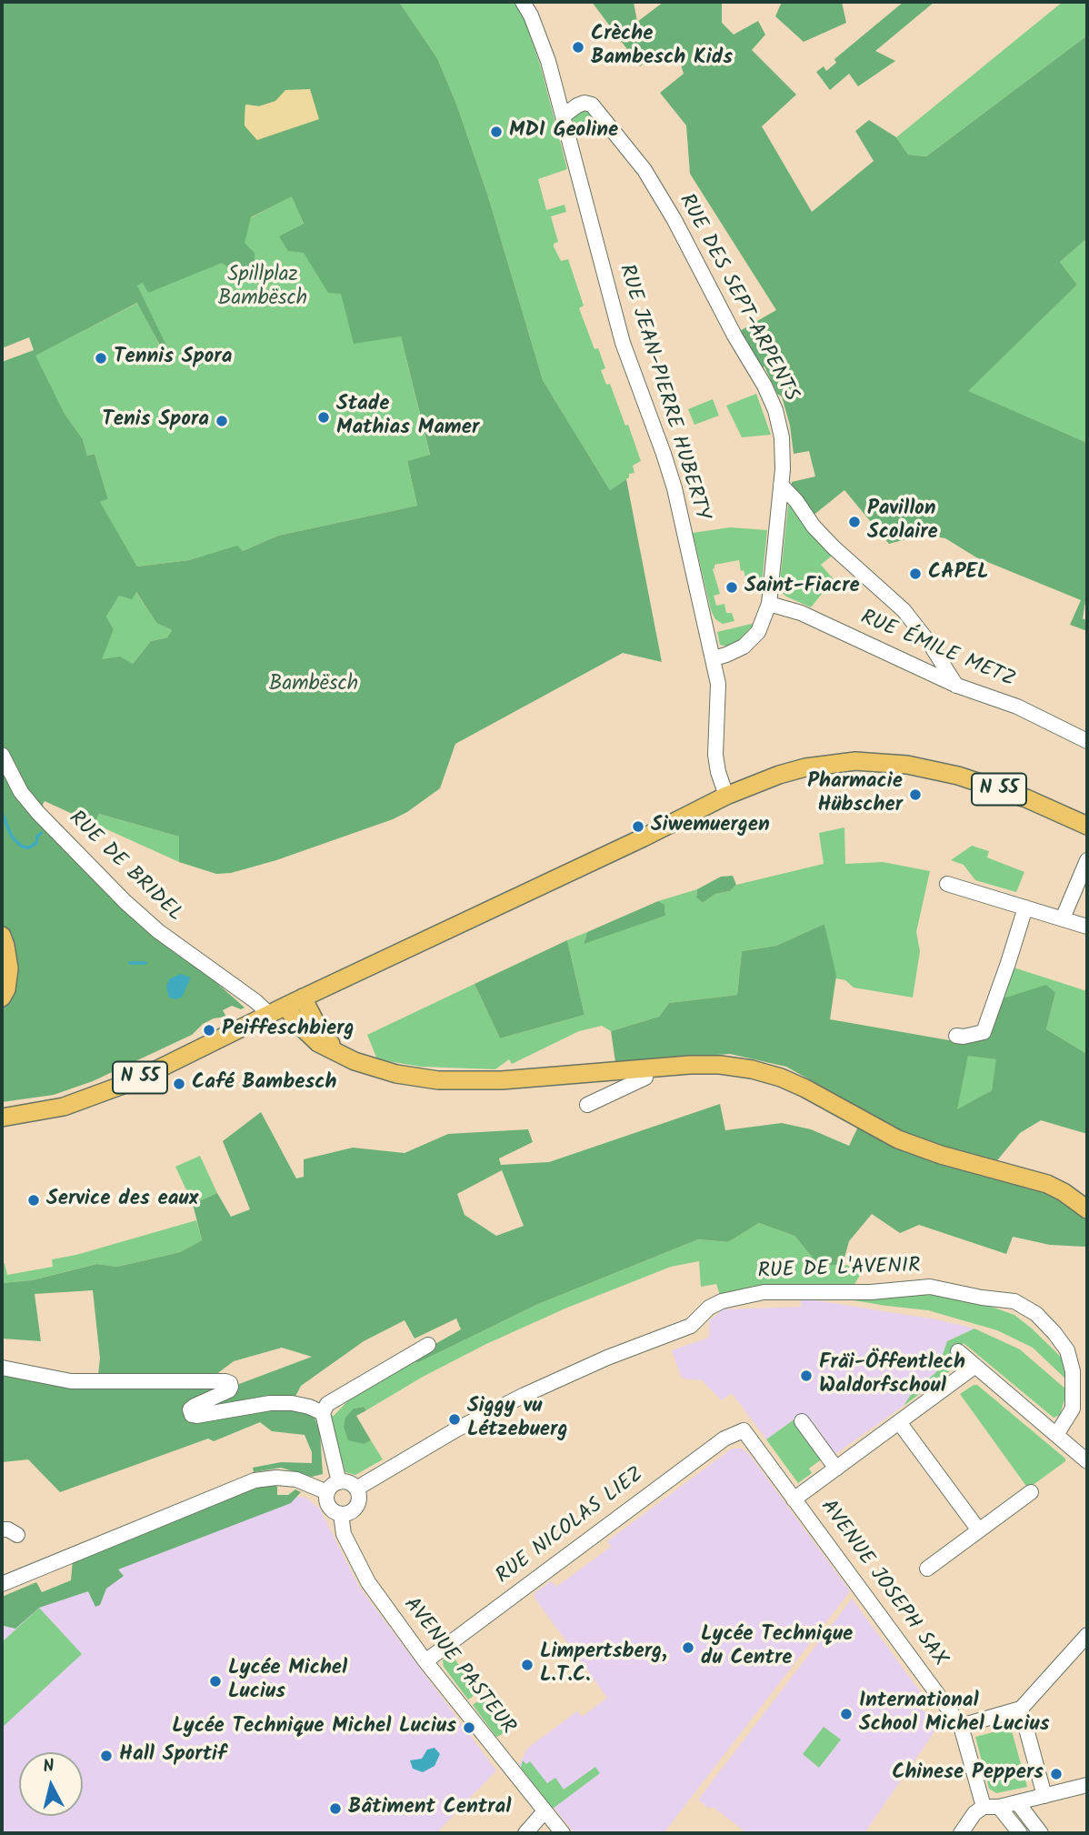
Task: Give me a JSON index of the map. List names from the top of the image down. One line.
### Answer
{"streets":{"main road":["N 55"],"street":["RUE DES SEPT-ARPENTS","RUE JEAN-PIERRE HUBERTY","RUE ÉMILE METZ","RUE DE BRIDEL","RUE DE L'AVENIR","RUE NICOLAS LIEZ","AVENUE JOSEPH SAX","AVENUE PASTEUR"]},"crossings":[["RUE DES SEPT-ARPENTS","RUE JEAN-PIERRE HUBERTY"],["RUE DES SEPT-ARPENTS","RUE ÉMILE METZ"],["RUE JEAN-PIERRE HUBERTY","N 55"],["N 55","RUE DE BRIDEL"],["RUE DE L'AVENIR","AVENUE PASTEUR"],["RUE NICOLAS LIEZ","AVENUE JOSEPH SAX"],["RUE NICOLAS LIEZ","AVENUE PASTEUR"]],"parks":["Spillplaz Bambësch","Bambësch"],"places":["Crèche Bambesch Kids","MDI Geoline","Tennis Spora","Stade Mathias Mamer","Tenis Spora","Pavillon Scolaire","CAPEL","Saint-Fiacre","Pharmacie Hübscher","Siwemuergen","Peiffeschbierg","Café Bambesch","Service des eaux","Fräi-Öffentlech Waldorfschoul","Siggy vu Létzebuerg","Lycée Technique du Centre","Limpertsberg, L.T.C.","Lycée Michel Lucius","International School Michel Lucius","Lycée Technique Michel Lucius","Hall Sportif","Chinese Peppers","Bâtiment Central"],"north":"top"}
